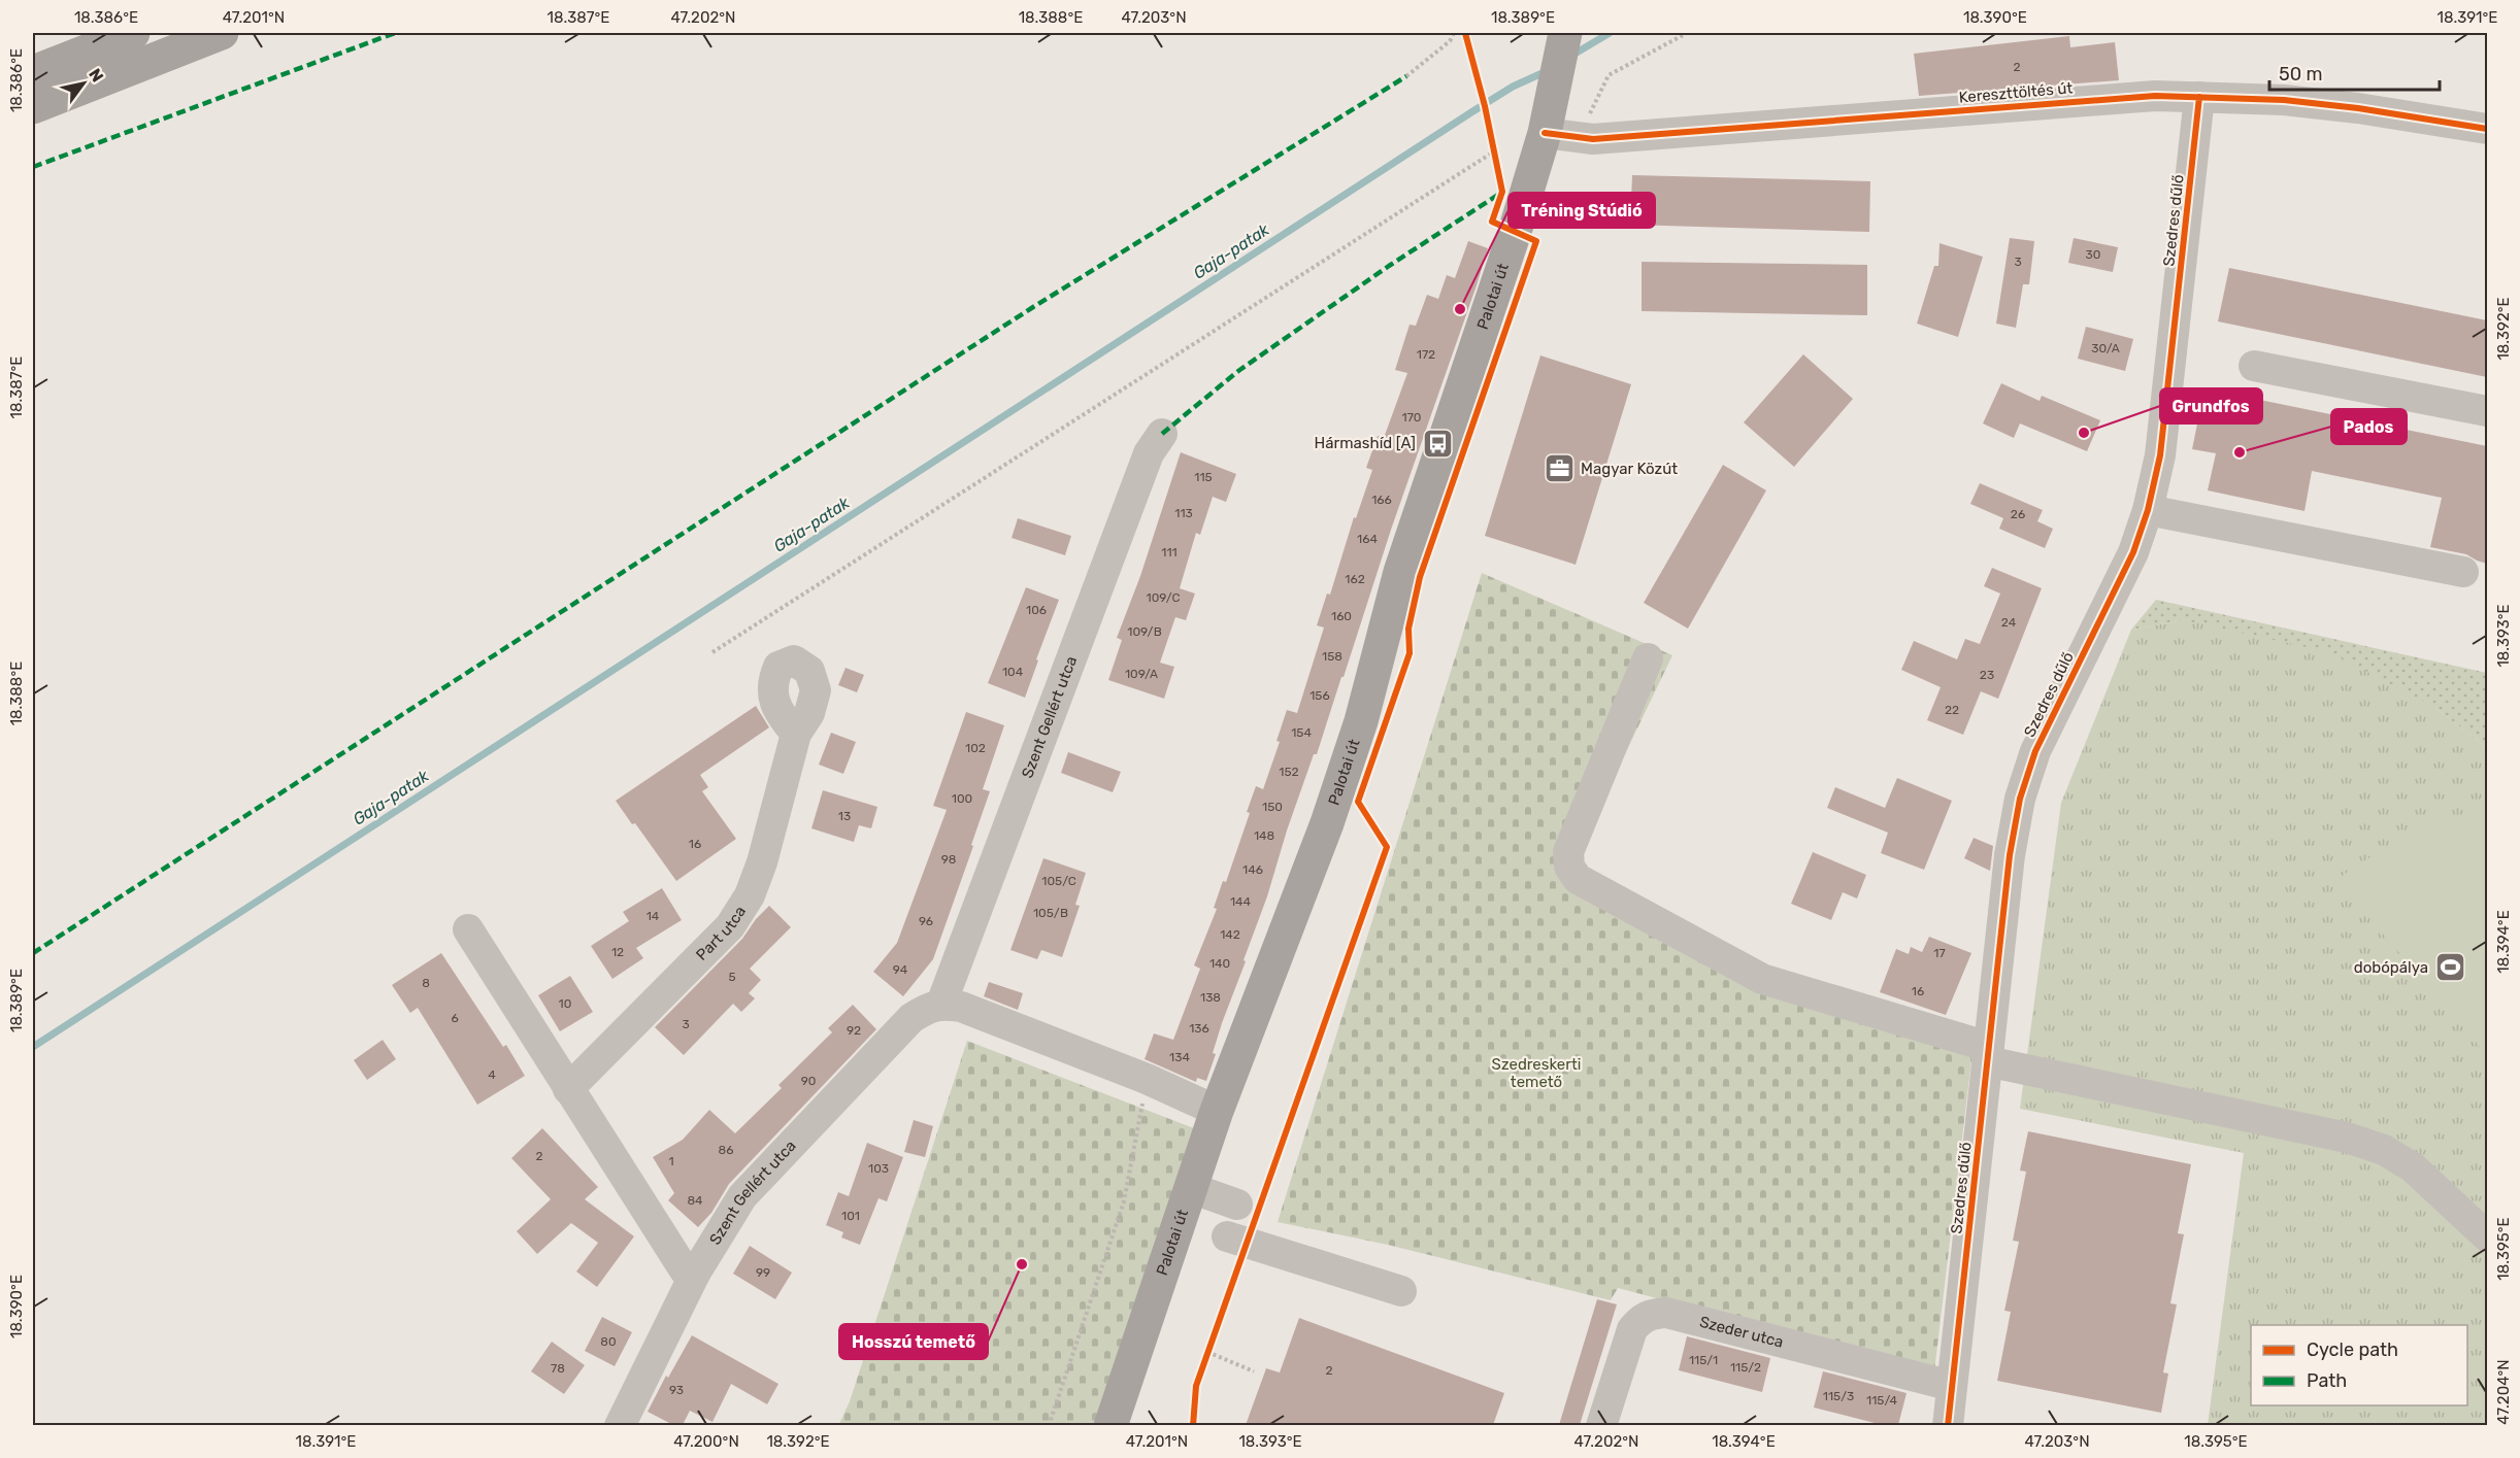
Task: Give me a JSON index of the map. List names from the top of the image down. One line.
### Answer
{"streets":{"main road":["Palotai út"],"street":["Kereszttöltés út","Szedres dűlő","Szent Gellért utca","Part utca","Szeder utca"]},"crossings":[["Kereszttöltés út","Szedres dűlő"],["Kereszttöltés út","Palotai út"],["Szedres dűlő","Szeder utca"]],"water":["Gaja-patak"],"parks":["Szedreskerti temető"],"places":{"other":["Tréning Stúdió","Grundfos","Pados","Hosszú temető"],"bus stop":["Hármashíd [A]"],"office":["Magyar Közút"],"sports":["dobópálya"]},"house_numbers":["2","30","3","30/A","172","170","115","166","113","26","164","111","162","109/C","106","160","24","109/B","158","104","109/A","23","156","22","154","102","152","100","150","13","148","16","98","146","105/C","144","105/B","14","96","142","12","17","140","94","5","8","16","138","10","6","3","136","92","134","4","90","86","2","1","103","84","101","99","80","115/1","115/2","78","2","93","115/3","115/4"],"legend":["Cycle path","Path"],"scale_bar":"50 m","north":"top right","coordinates":["18.386°E","47.201°N","18.387°E","47.202°N","18.388°E","47.203°N","18.389°E","18.390°E","18.391°E","18.392°E","18.393°E","18.394°E","18.395°E","47.204°N","47.200°N"]}
